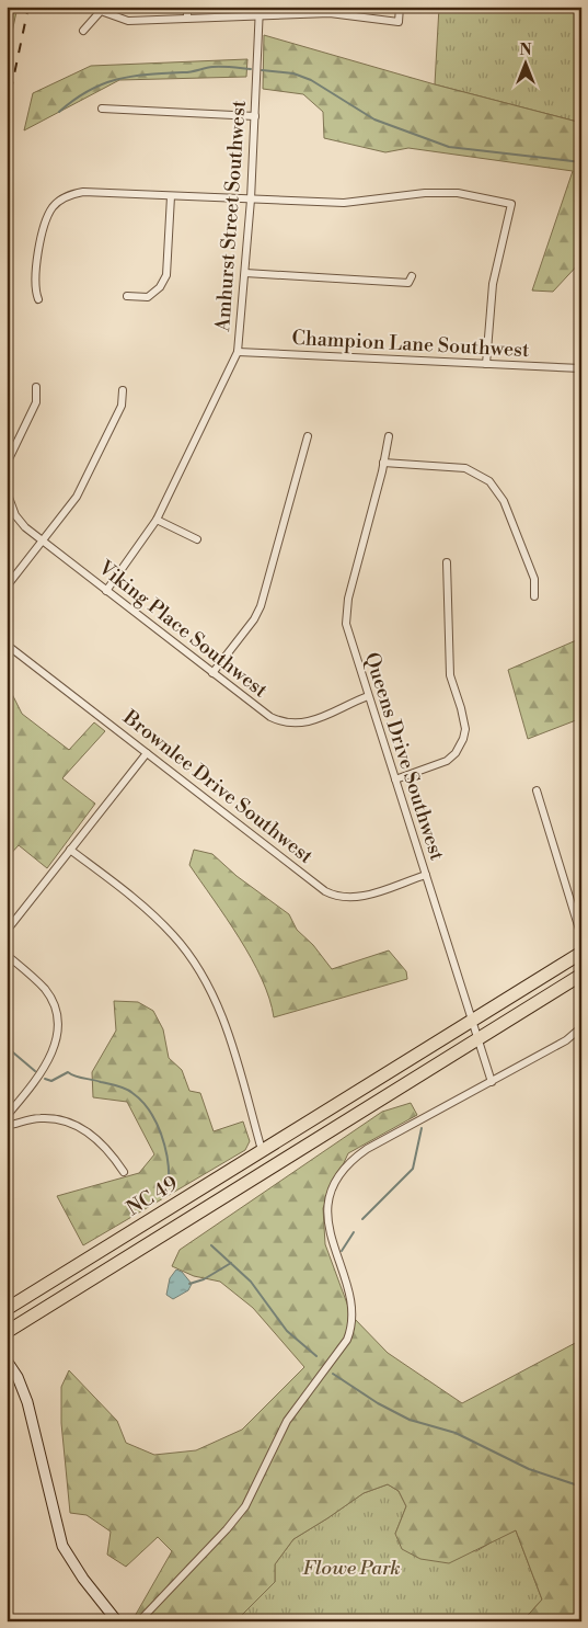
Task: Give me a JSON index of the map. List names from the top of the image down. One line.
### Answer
{"streets":{"highway":["NC 49"],"street":["Amhurst Street Southwest","Champion Lane Southwest","Viking Place Southwest","Queens Drive Southwest","Brownlee Drive Southwest"]},"crossings":[["Amhurst Street Southwest","Champion Lane Southwest"],["Amhurst Street Southwest","Viking Place Southwest"],["Viking Place Southwest","Queens Drive Southwest"],["Queens Drive Southwest","Brownlee Drive Southwest"],["Queens Drive Southwest","NC 49"]],"parks":["Flowe Park"],"north":"top"}
